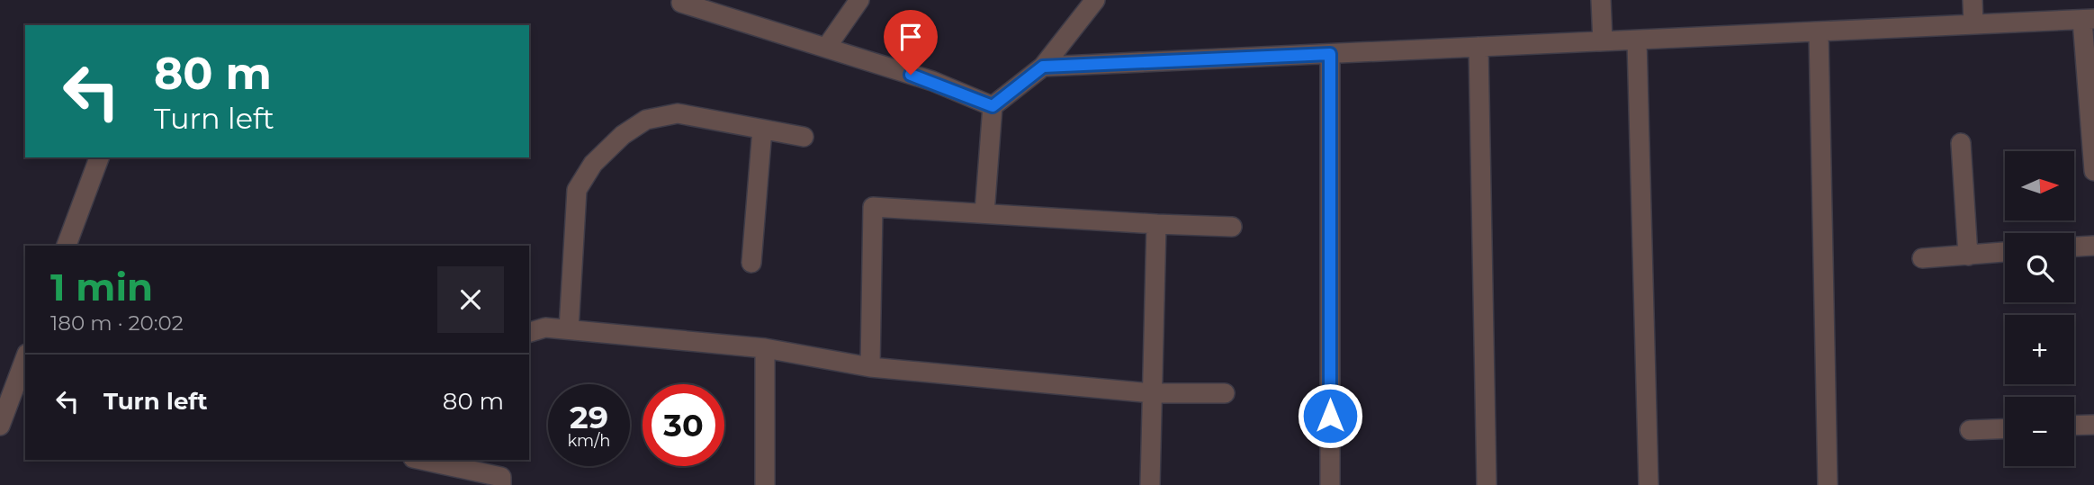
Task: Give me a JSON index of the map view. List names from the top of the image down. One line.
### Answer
{"north":"right","page":{"turn":["80 m","Turn left"],"map_buttons":["+","−"],"heading":["1 min","180 m · 20:02"],"list":[{"name":"Turn left","value":"80 m"}],"speed":"29 km/h","limit":"30"}}
